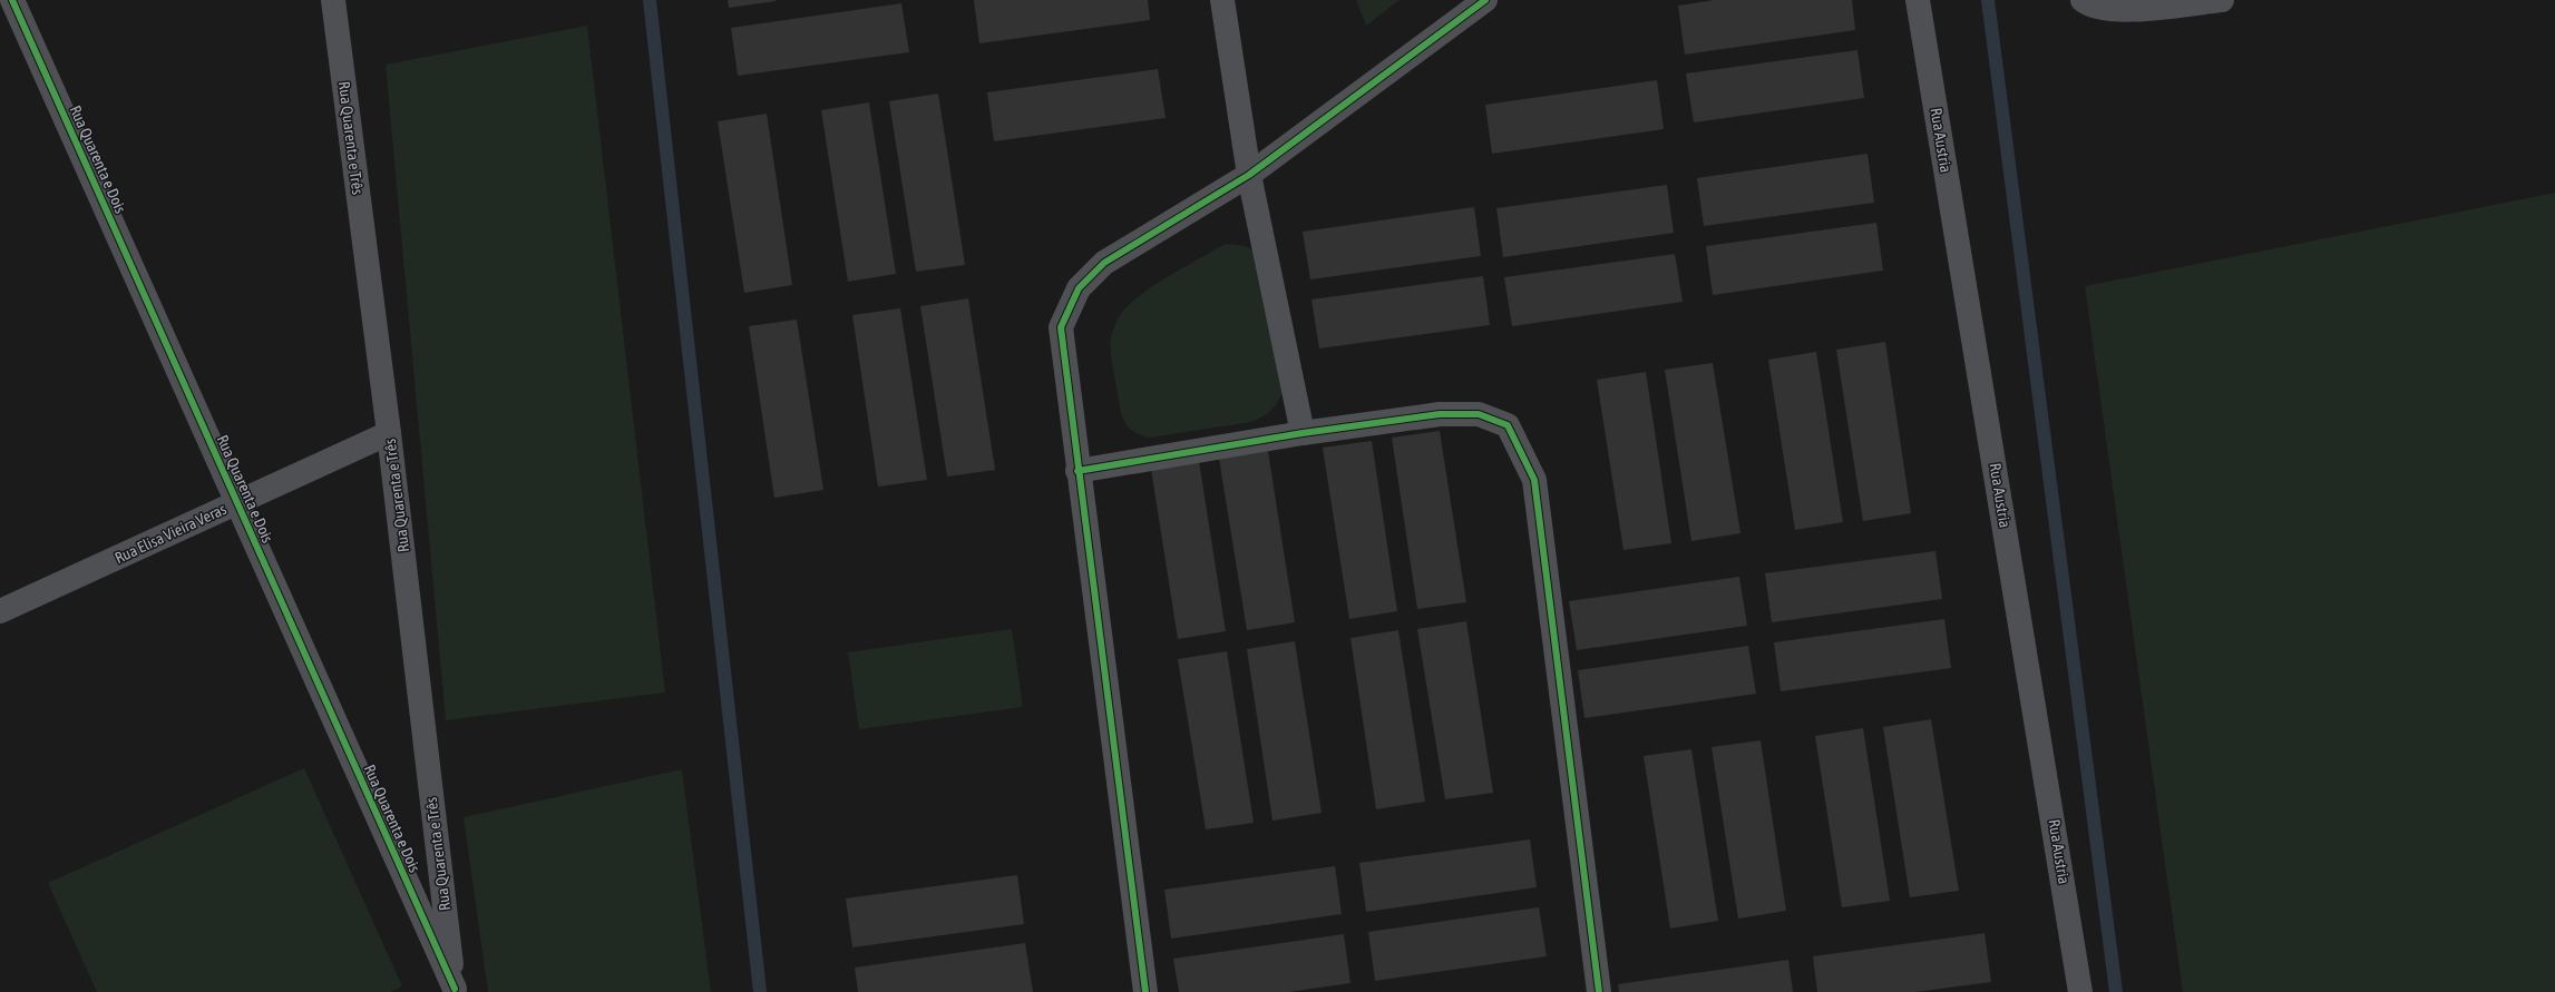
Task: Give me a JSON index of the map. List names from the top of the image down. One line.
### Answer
{"streets":{"street":["Rua Quarenta e Três","Rua Austria","Rua Quarenta e Dois","Rua Elisa Vieira Veras"]},"crossings":[["Rua Quarenta e Três","Rua Quarenta e Dois"],["Rua Quarenta e Três","Rua Elisa Vieira Veras"],["Rua Quarenta e Dois","Rua Elisa Vieira Veras"]]}
